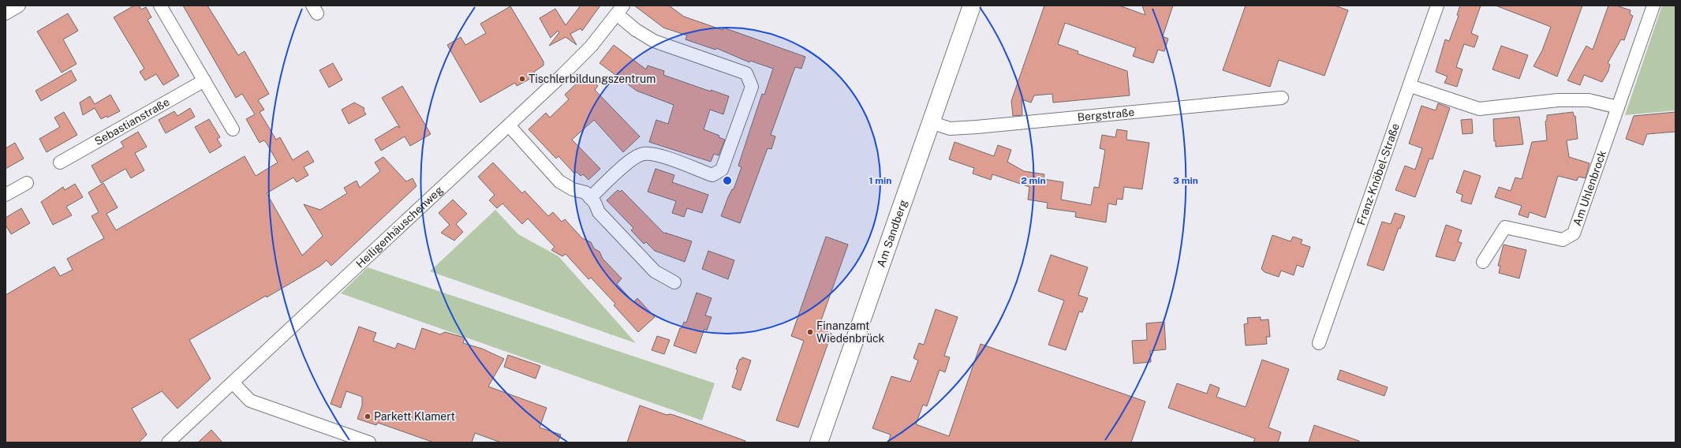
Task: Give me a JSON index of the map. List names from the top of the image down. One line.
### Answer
{"streets":{"main road":["Am Sandberg"],"street":["Bergstraße","Sebastianstraße","Franz-Knöbel-Straße","Am Uhlenbrock","Heiligenhäuschenweg"]},"crossings":[["Bergstraße","Am Sandberg"]],"places":["Tischlerbildungszentrum","Finanzamt Wiedenbrück","Parkett Klamert"],"rings":["1 min","2 min","3 min"]}
